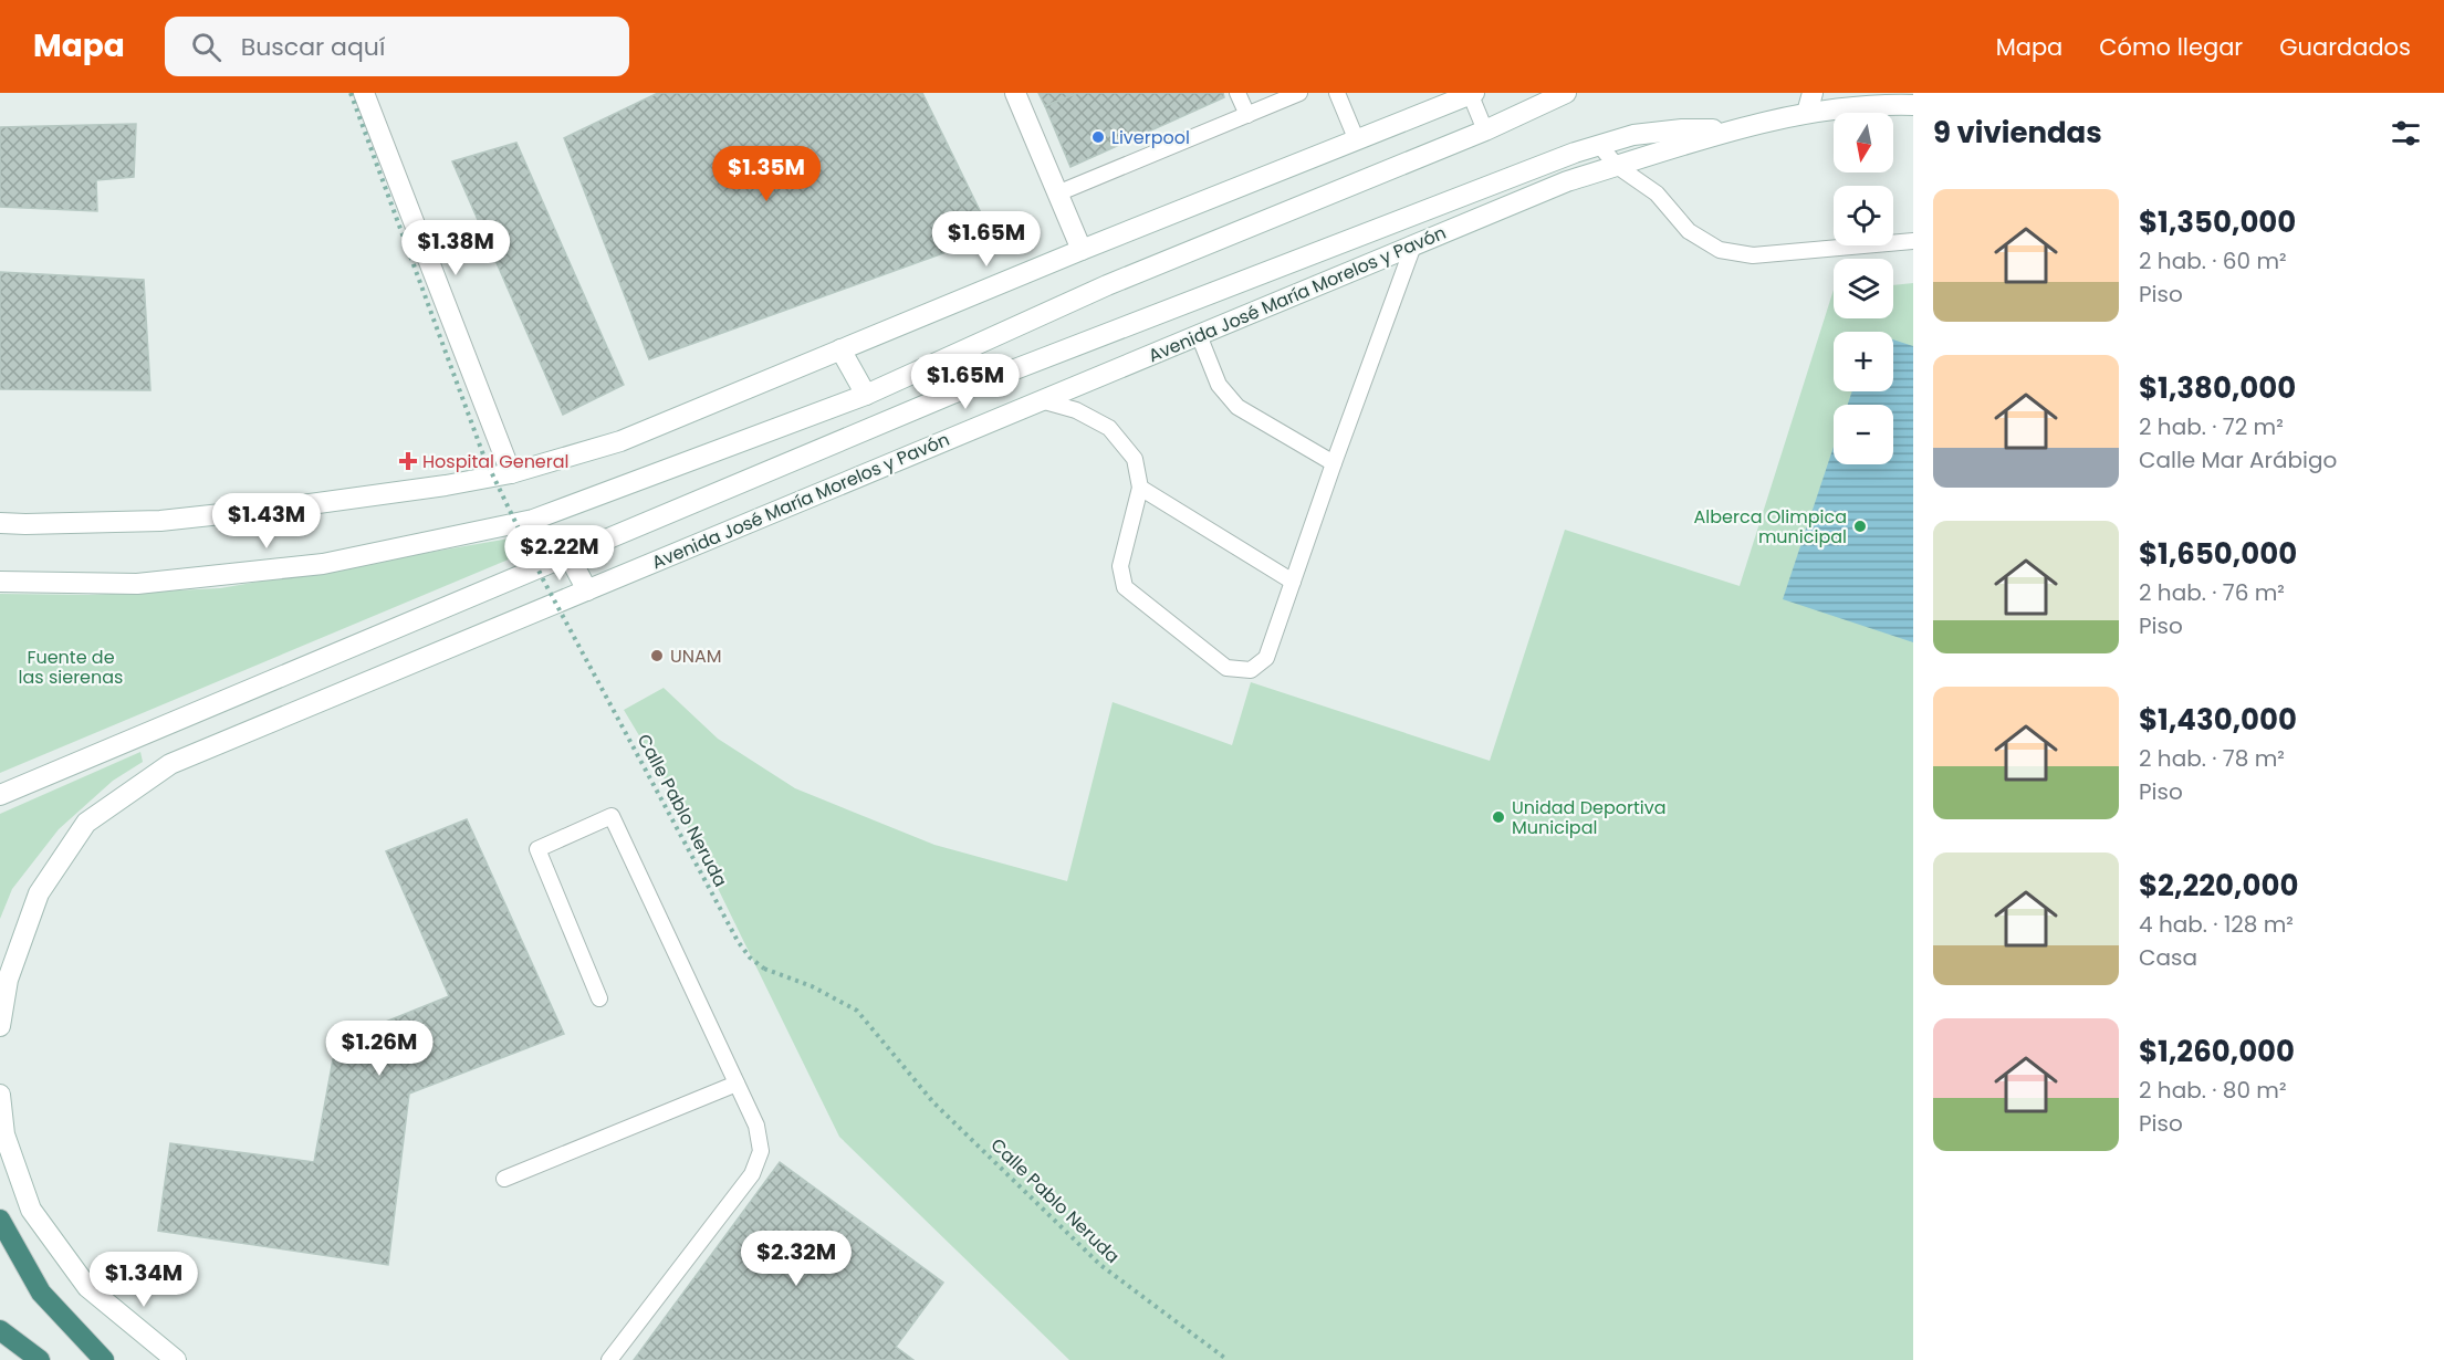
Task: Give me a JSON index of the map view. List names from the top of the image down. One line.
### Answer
{"streets":{"main road":["Avenida José María Morelos y Pavón"],"path":["Calle Pablo Neruda"]},"parks":["Fuente de las sierenas"],"places":{"other":["Liverpool","Alberca Olimpica municipal","UNAM","Unidad Deportiva Municipal"],"health":["Hospital General"]},"north":"bottom","page":{"header":"Mapa","search":"Buscar aquí","nav":["Mapa","Cómo llegar","Guardados"],"heading":"9 viviendas","map_buttons":["+","−"],"price":["$1.35M","$1.65M","$1.38M","$1.65M","$1.43M","$2.22M","$1.26M","$2.32M","$1.34M"],"list":[{"name":"$1,350,000","note":"2 hab. · 60 m² · Piso"},{"name":"$1,380,000","note":"2 hab. · 72 m² · Calle Mar Arábigo"},{"name":"$1,650,000","note":"2 hab. · 76 m² · Piso"},{"name":"$1,430,000","note":"2 hab. · 78 m² · Piso"},{"name":"$2,220,000","note":"4 hab. · 128 m² · Casa"},{"name":"$1,260,000","note":"2 hab. · 80 m² · Piso"}]}}
